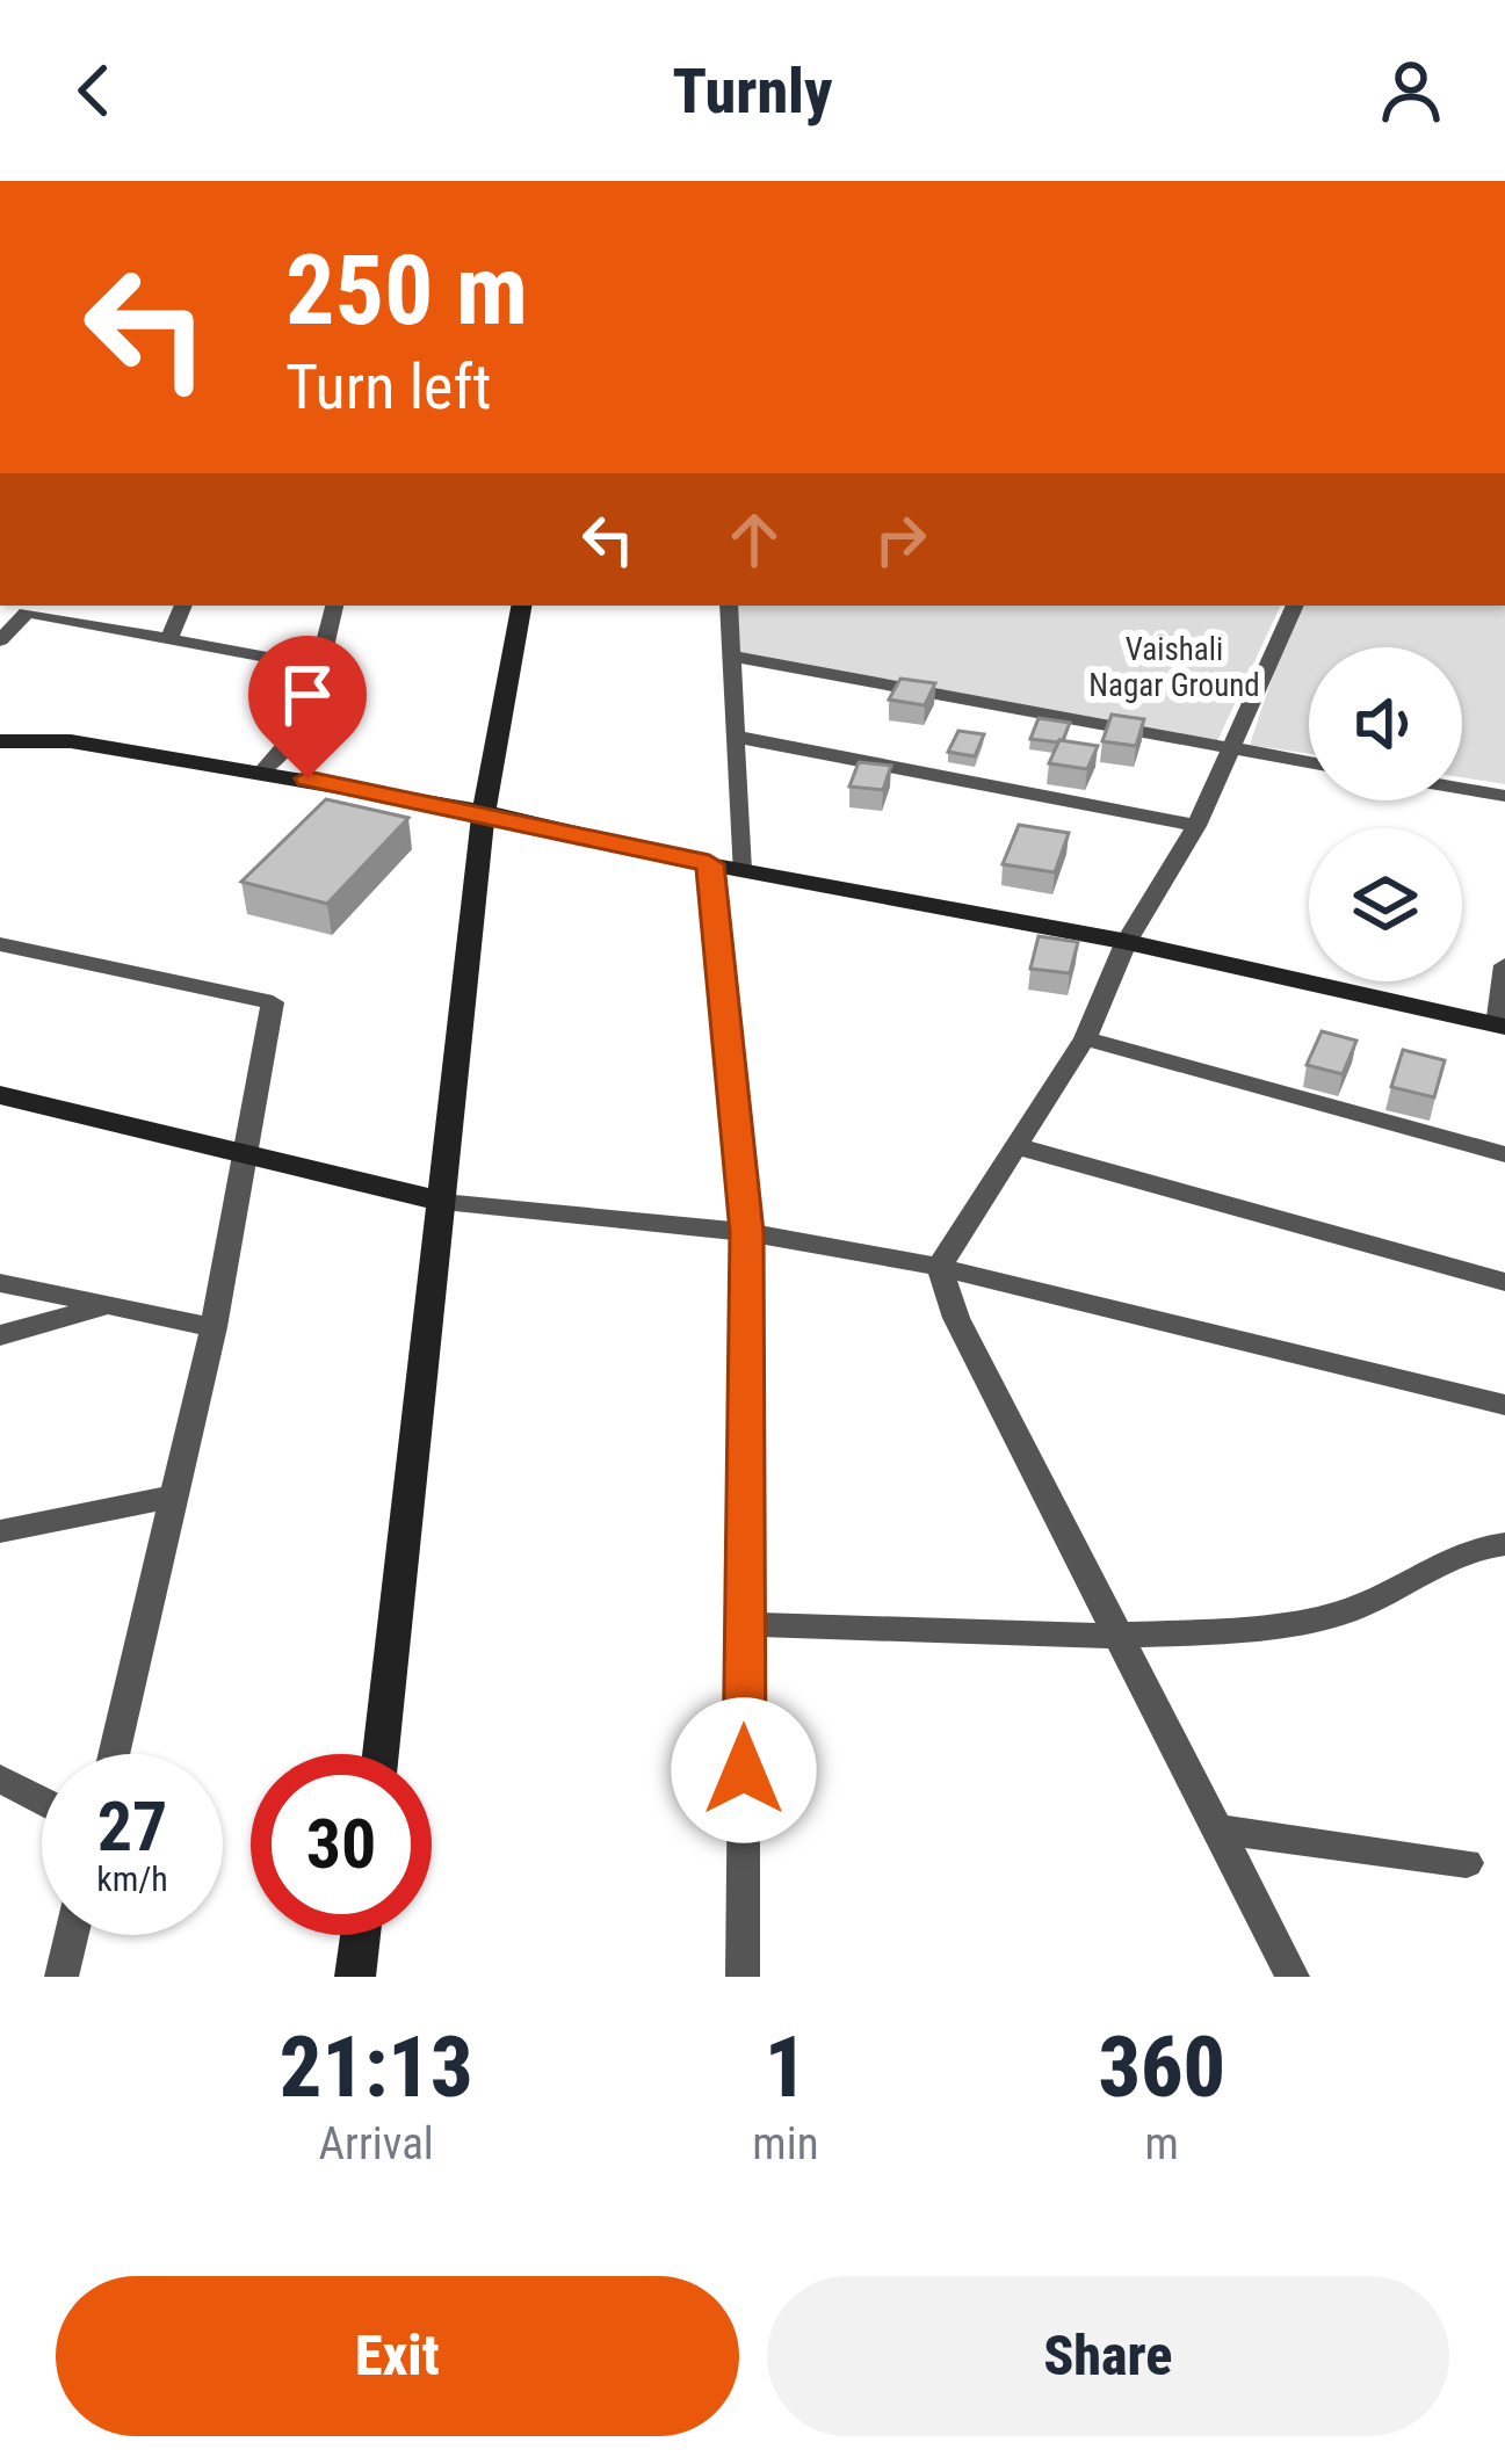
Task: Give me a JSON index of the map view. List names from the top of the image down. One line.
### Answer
{"parks":["Vaishali Nagar Ground"],"page":{"header":"Turnly","turn":["250 m","Turn left"],"speed":"27 km/h","limit":"30","eta":["21:13","Arrival","1","min","360","m"],"buttons":["Exit","Share"]}}
